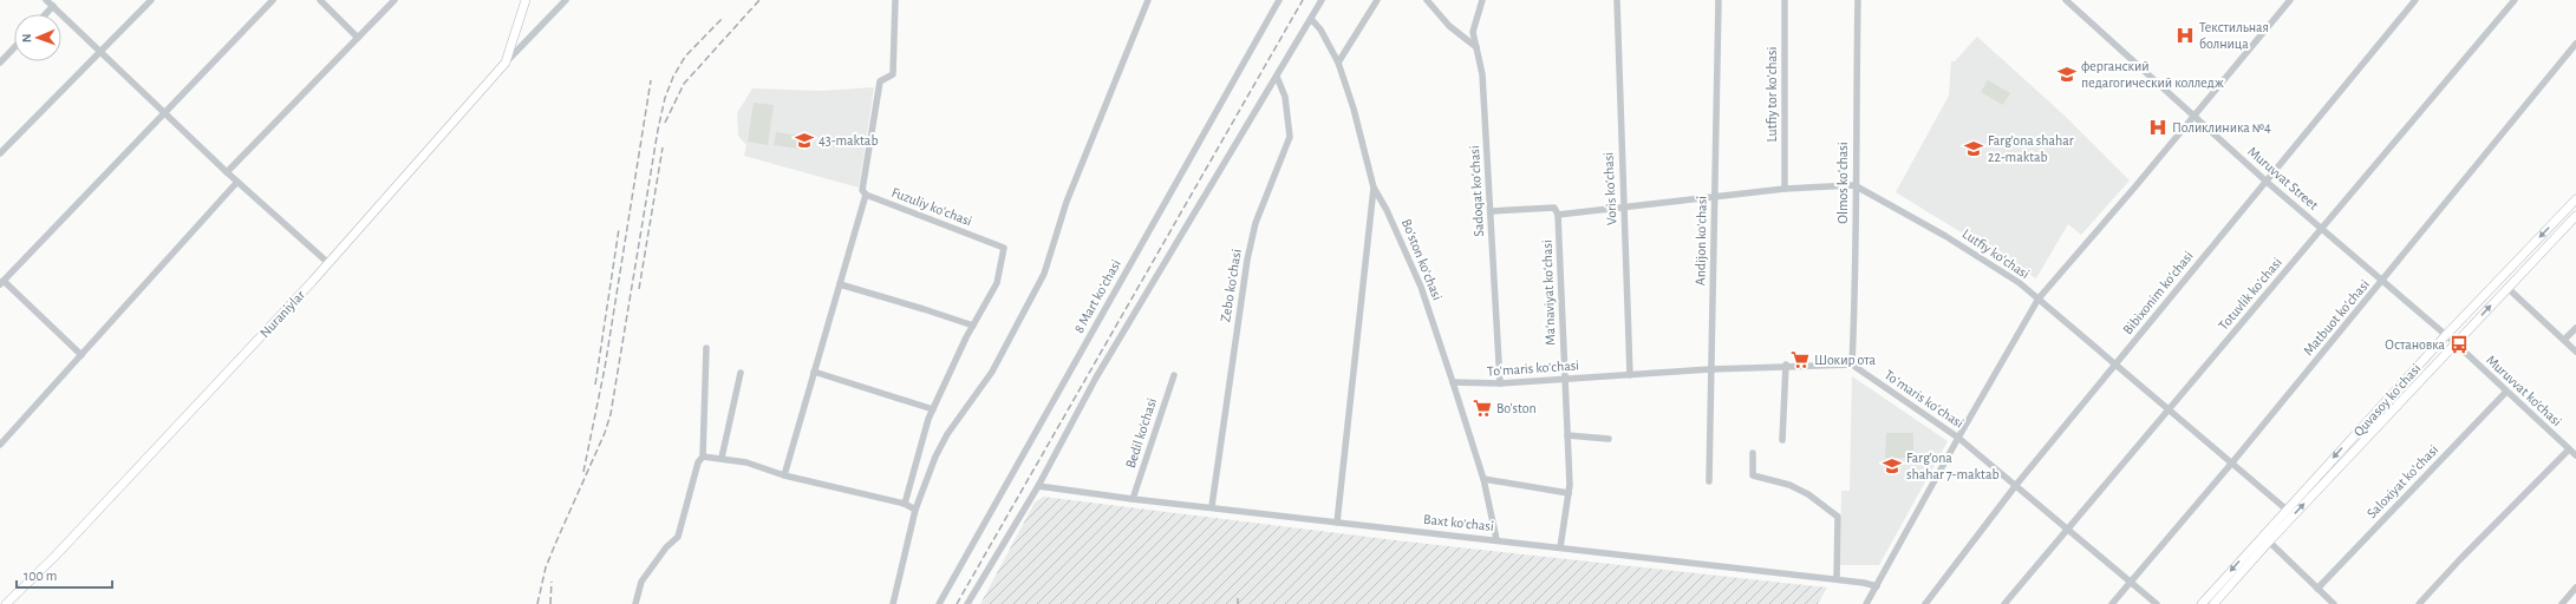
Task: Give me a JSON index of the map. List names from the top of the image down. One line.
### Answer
{"streets":{"main road":["Nuraniylar","Quvasoy koʻchasi"],"street":["Lutfiy tor koʻchasi","Muruvvat Street","Olmos koʻchasi","Voris koʻchasi","Sadoqat koʻchasi","Fuzuliy koʻchasi","Andijon koʻchasi","Lutfiy koʻchasi","Boʻston koʻchasi","Zebo koʻchasi","Maʻnaviyat koʻchasi","Bibixonim koʻchasi","Totuvlik koʻchasi","8 Mart koʻchasi","Matbuot koʻchasi","Toʻmaris koʻchasi","Muruvvat ko'chasi","Bedil ko'chasi","Saloxiyat koʻchasi","Baxt koʻchasi"]},"crossings":[["Muruvvat Street","Bibixonim koʻchasi"],["Muruvvat Street","Totuvlik koʻchasi"],["Muruvvat Street","Matbuot koʻchasi"],["Muruvvat Street","Muruvvat ko'chasi"],["Muruvvat Street","Quvasoy koʻchasi"],["Olmos koʻchasi","Lutfiy koʻchasi"],["Olmos koʻchasi","Toʻmaris koʻchasi"],["Voris koʻchasi","Toʻmaris koʻchasi"],["Sadoqat koʻchasi","Toʻmaris koʻchasi"],["Andijon koʻchasi","Toʻmaris koʻchasi"],["Lutfiy koʻchasi","Bibixonim koʻchasi"],["Lutfiy koʻchasi","Totuvlik koʻchasi"],["Lutfiy koʻchasi","Matbuot koʻchasi"],["Lutfiy koʻchasi","Quvasoy koʻchasi"],["Boʻston koʻchasi","Toʻmaris koʻchasi"],["Boʻston koʻchasi","Baxt koʻchasi"],["Zebo koʻchasi","Baxt koʻchasi"],["Maʻnaviyat koʻchasi","Toʻmaris koʻchasi"],["Maʻnaviyat koʻchasi","Baxt koʻchasi"],["Bibixonim koʻchasi","Toʻmaris koʻchasi"],["Totuvlik koʻchasi","Toʻmaris koʻchasi"],["Matbuot koʻchasi","Toʻmaris koʻchasi"],["Muruvvat ko'chasi","Quvasoy koʻchasi"],["Muruvvat ko'chasi","Saloxiyat koʻchasi"],["Bedil ko'chasi","Baxt koʻchasi"]],"places":{"hospital":["Текстильная болница","Поликлиника №4"],"school or university":["ферганский педагогический колледж","43-maktab","Farg'ona shahar 22-maktab","Farg'ona shahar 7-maktab"],"bus stop":["Остановка"],"supermarket":["Шокир ота","Bo'ston"]},"scale_bar":"100 m","north":"left"}
